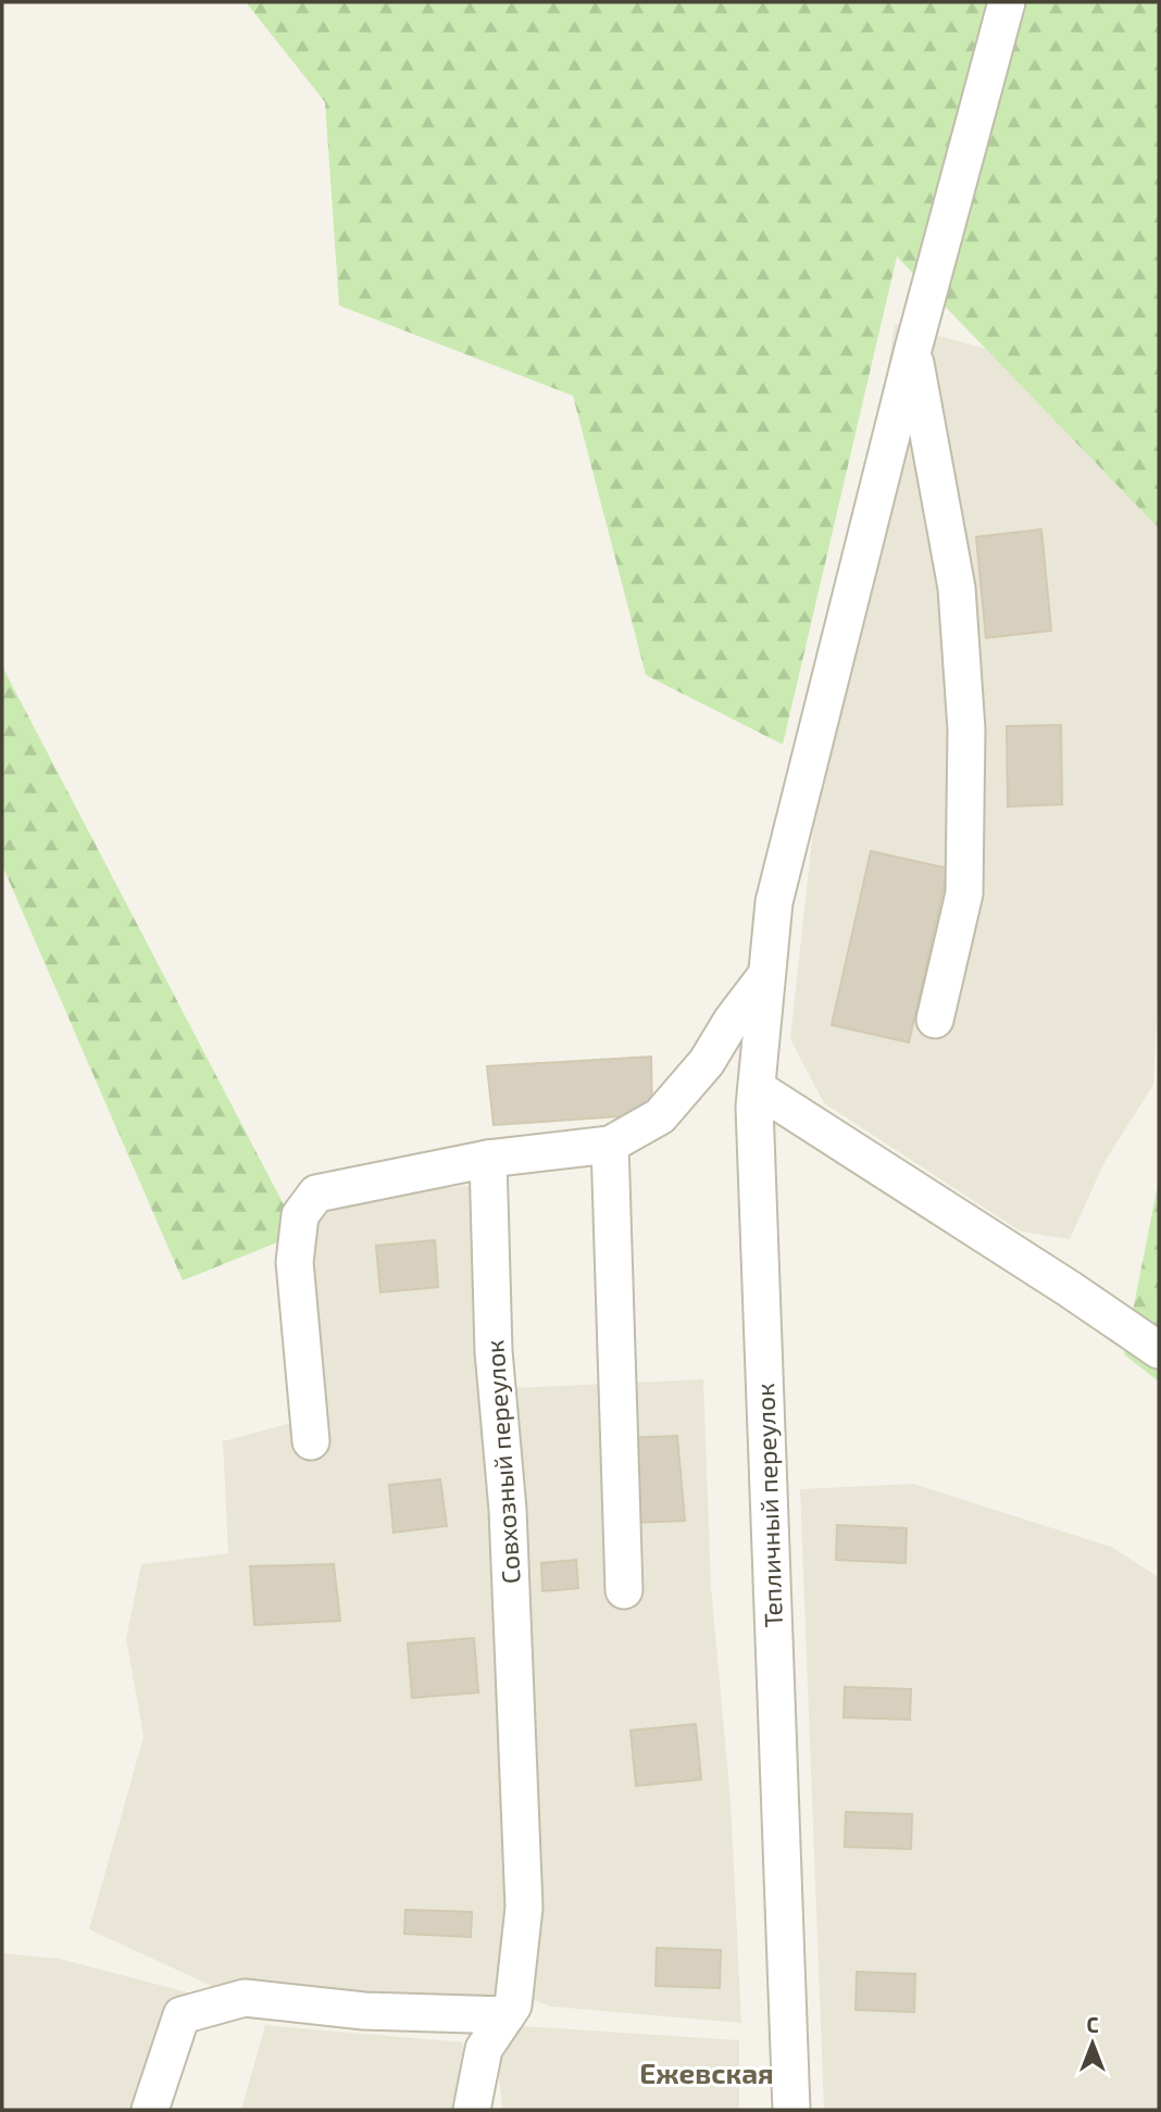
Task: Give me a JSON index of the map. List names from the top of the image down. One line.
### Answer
{"streets":{"street":["Совхозный переулок","Тепличный переулок"]},"districts":["Ежевская"],"north":"top"}
